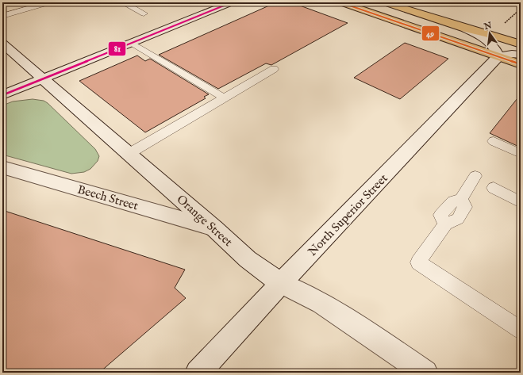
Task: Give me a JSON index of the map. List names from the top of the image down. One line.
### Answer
{"streets":{"street":["Beech Street","North Superior Street","Orange Street"]},"crossings":[["Beech Street","Orange Street"],["North Superior Street","Orange Street"]],"lines":["transit line 49","transit line 81"],"north":"top"}
